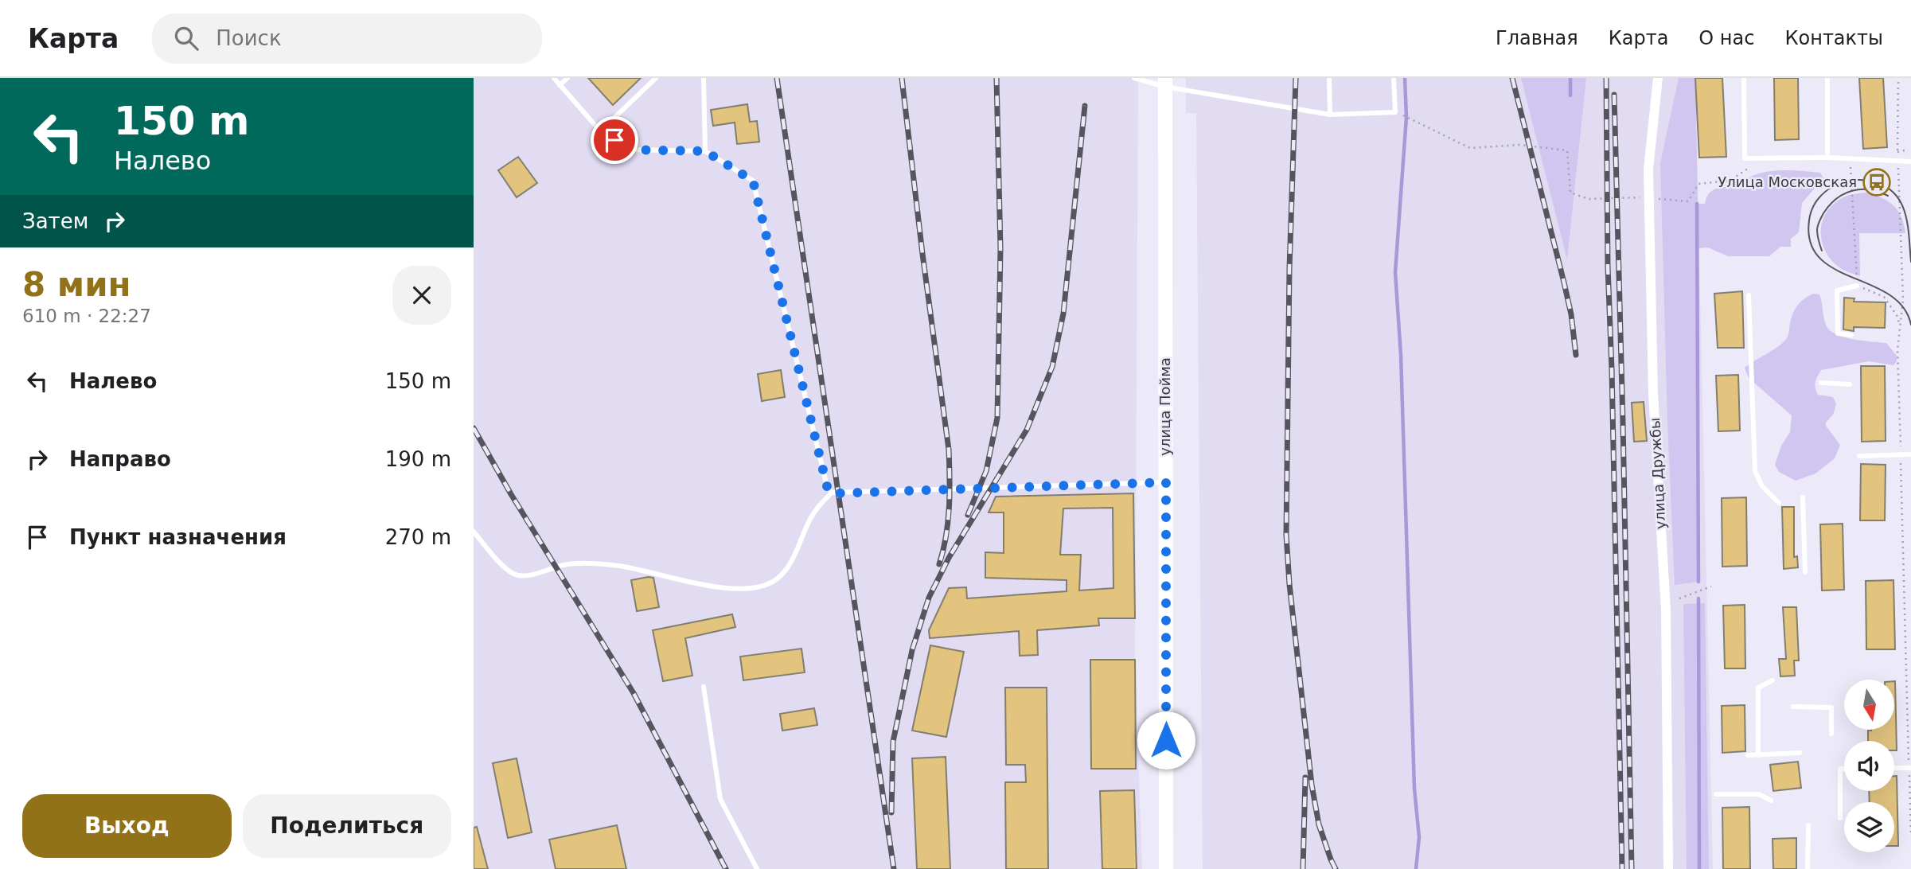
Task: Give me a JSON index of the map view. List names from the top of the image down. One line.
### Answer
{"streets":{"main road":["улица Пойма"],"street":["улица Дружбы"]},"places":{"bus stop":["Улица Московская"]},"north":"bottom","page":{"header":"Карта","search":"Поиск","nav":["Главная","Карта","О нас","Контакты"],"turn":["150 m","Налево"],"then":"Затем","heading":["8 мин","610 m · 22:27"],"list":[{"name":"Налево","value":"150 m"},{"name":"Направо","value":"190 m"},{"name":"Пункт назначения","value":"270 m"}],"buttons":["Выход","Поделиться"]}}
